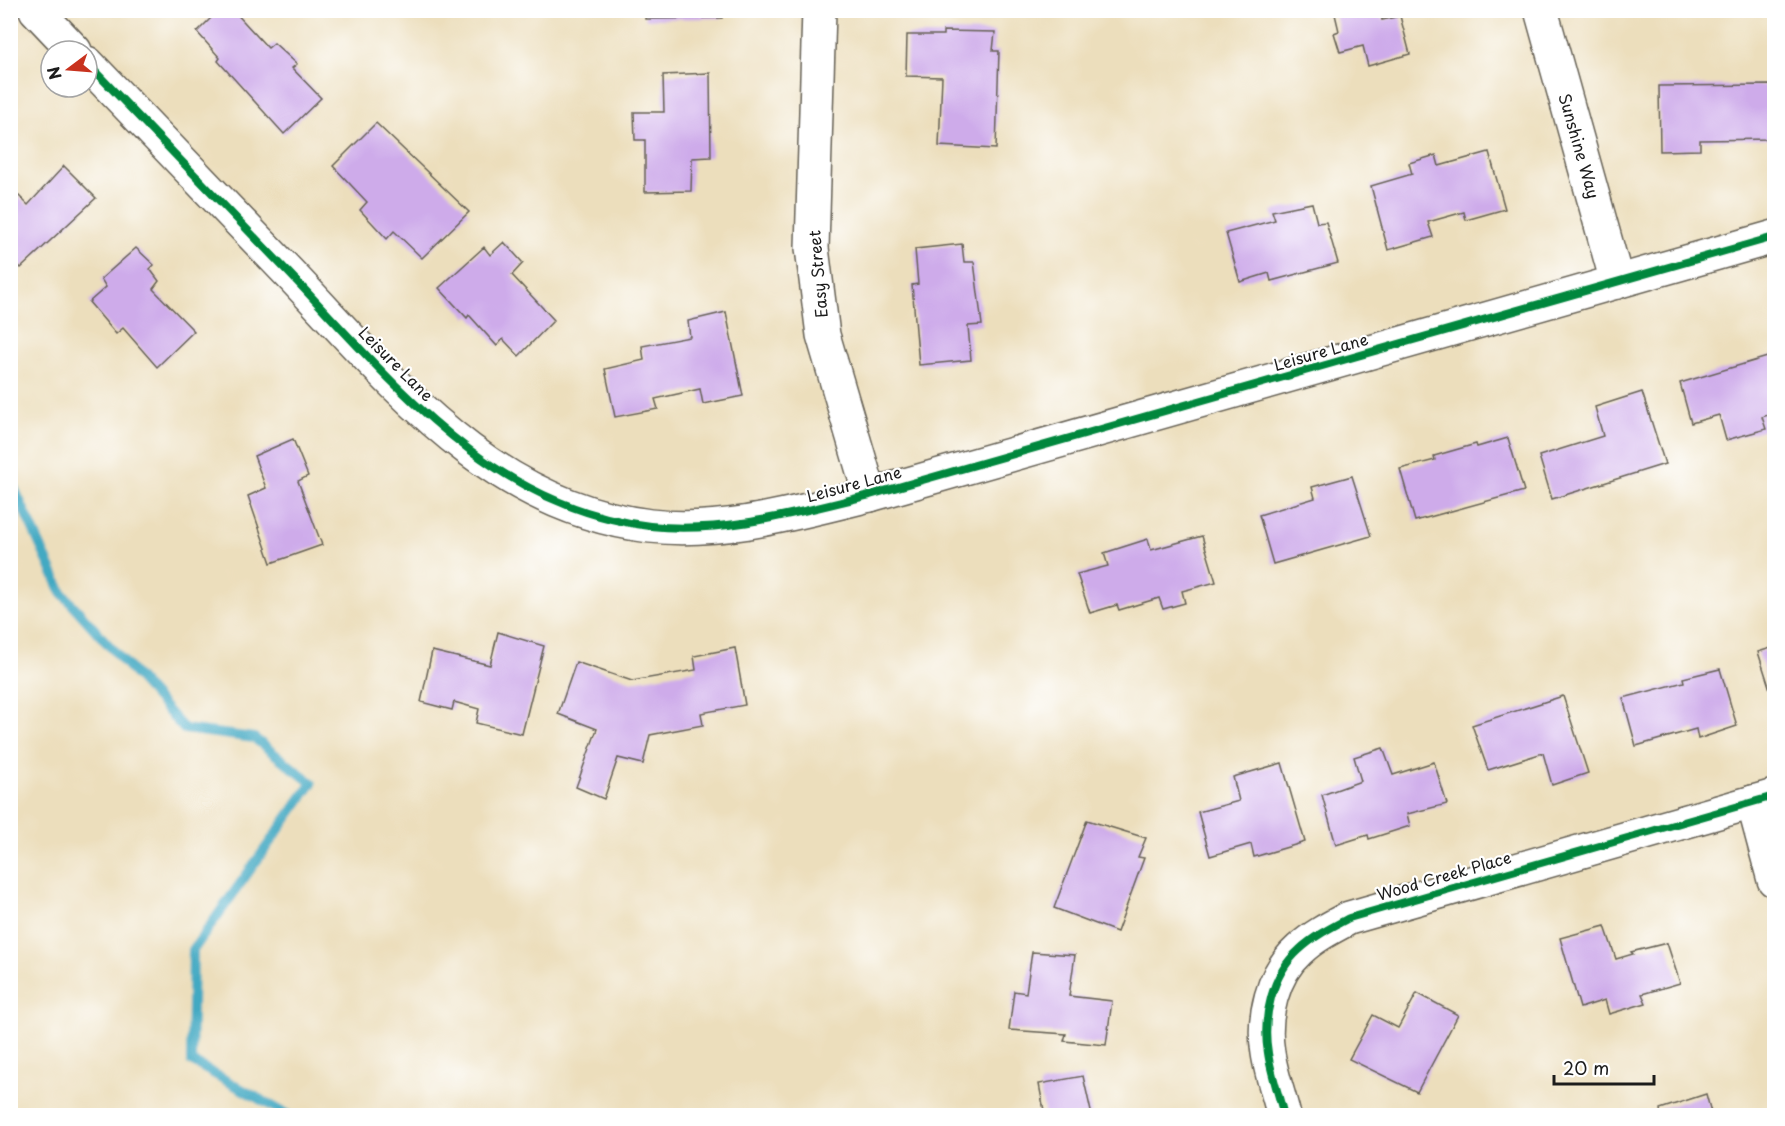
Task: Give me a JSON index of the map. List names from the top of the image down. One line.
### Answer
{"streets":{"street":["Sunshine Way","Easy Street","Leisure Lane","Wood Creek Place"]},"crossings":[["Sunshine Way","Leisure Lane"],["Easy Street","Leisure Lane"]],"scale_bar":"20 m","north":"left"}
